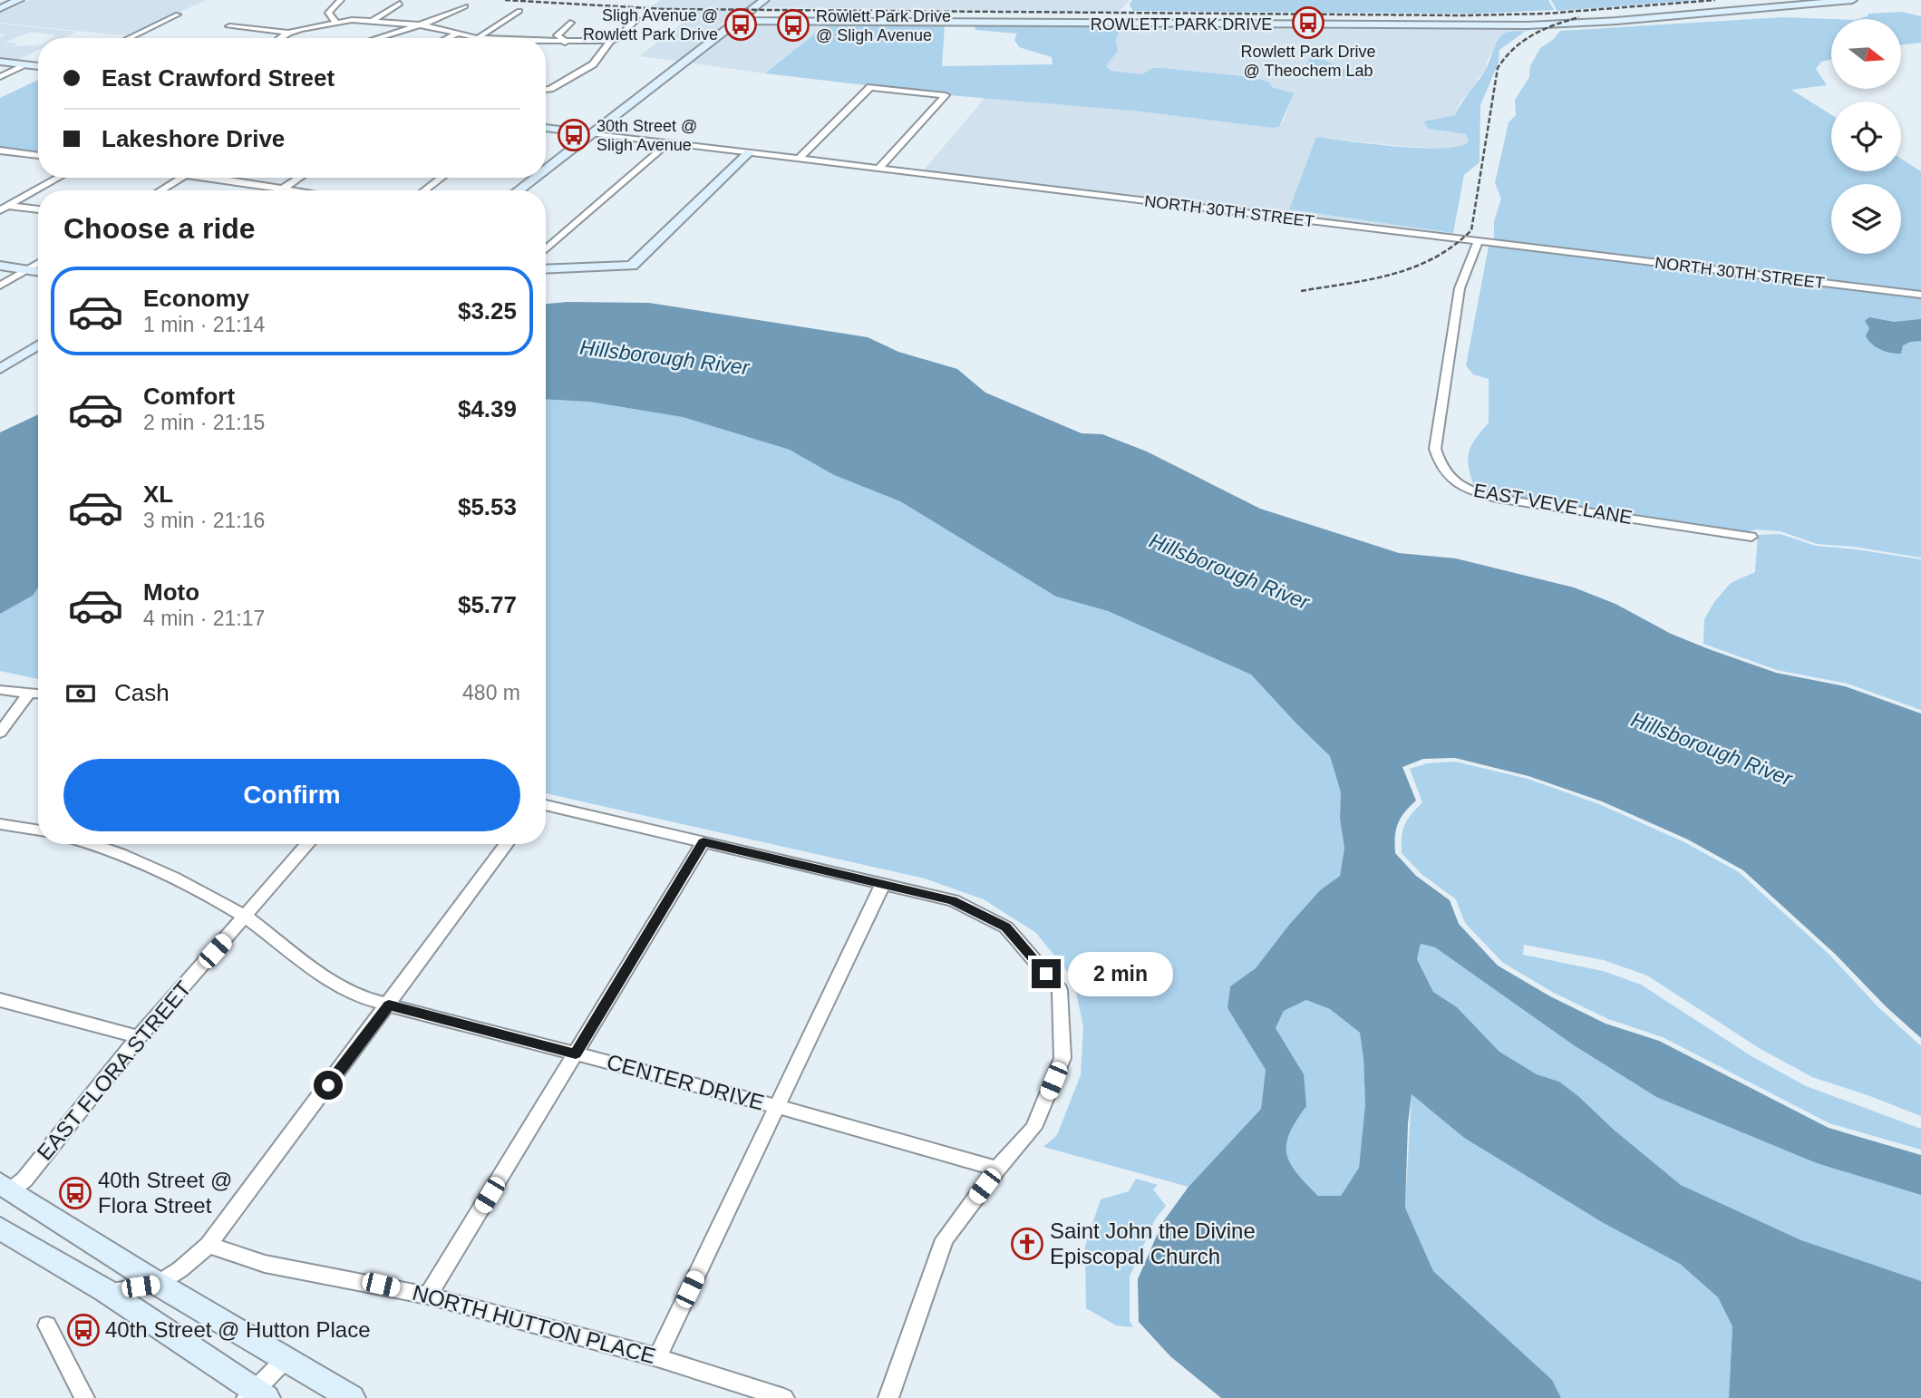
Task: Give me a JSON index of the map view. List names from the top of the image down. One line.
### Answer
{"streets":{"street":["ROWLETT PARK DRIVE","NORTH 30TH STREET","EAST VEVE LANE","EAST FLORA STREET","CENTER DRIVE","NORTH HUTTON PLACE"]},"crossings":[["NORTH 30TH STREET","EAST VEVE LANE"],["EAST FLORA STREET","CENTER DRIVE"]],"water":["Hillsborough River"],"places":{"bus stop":["Rowlett Park Drive @ Theochem Lab","Sligh Avenue @ Rowlett Park Drive","Rowlett Park Drive @ Sligh Avenue","30th Street @ Sligh Avenue","40th Street @ Flora Street","40th Street @ Hutton Place"],"church":["Saint John the Divine Episcopal Church"]},"north":"right","page":{"banner":["East Crawford Street","Lakeshore Drive"],"heading":"Choose a ride","list":[{"name":"Economy","note":"1 min · 21:14","value":"$3.25"},{"name":"Comfort","note":"2 min · 21:15","value":"$4.39"},{"name":"XL","note":"3 min · 21:16","value":"$5.53"},{"name":"Moto","note":"4 min · 21:17","value":"$5.77"}],"pay":["Cash","480 m"],"buttons":"Confirm","bubble":"2 min"}}
